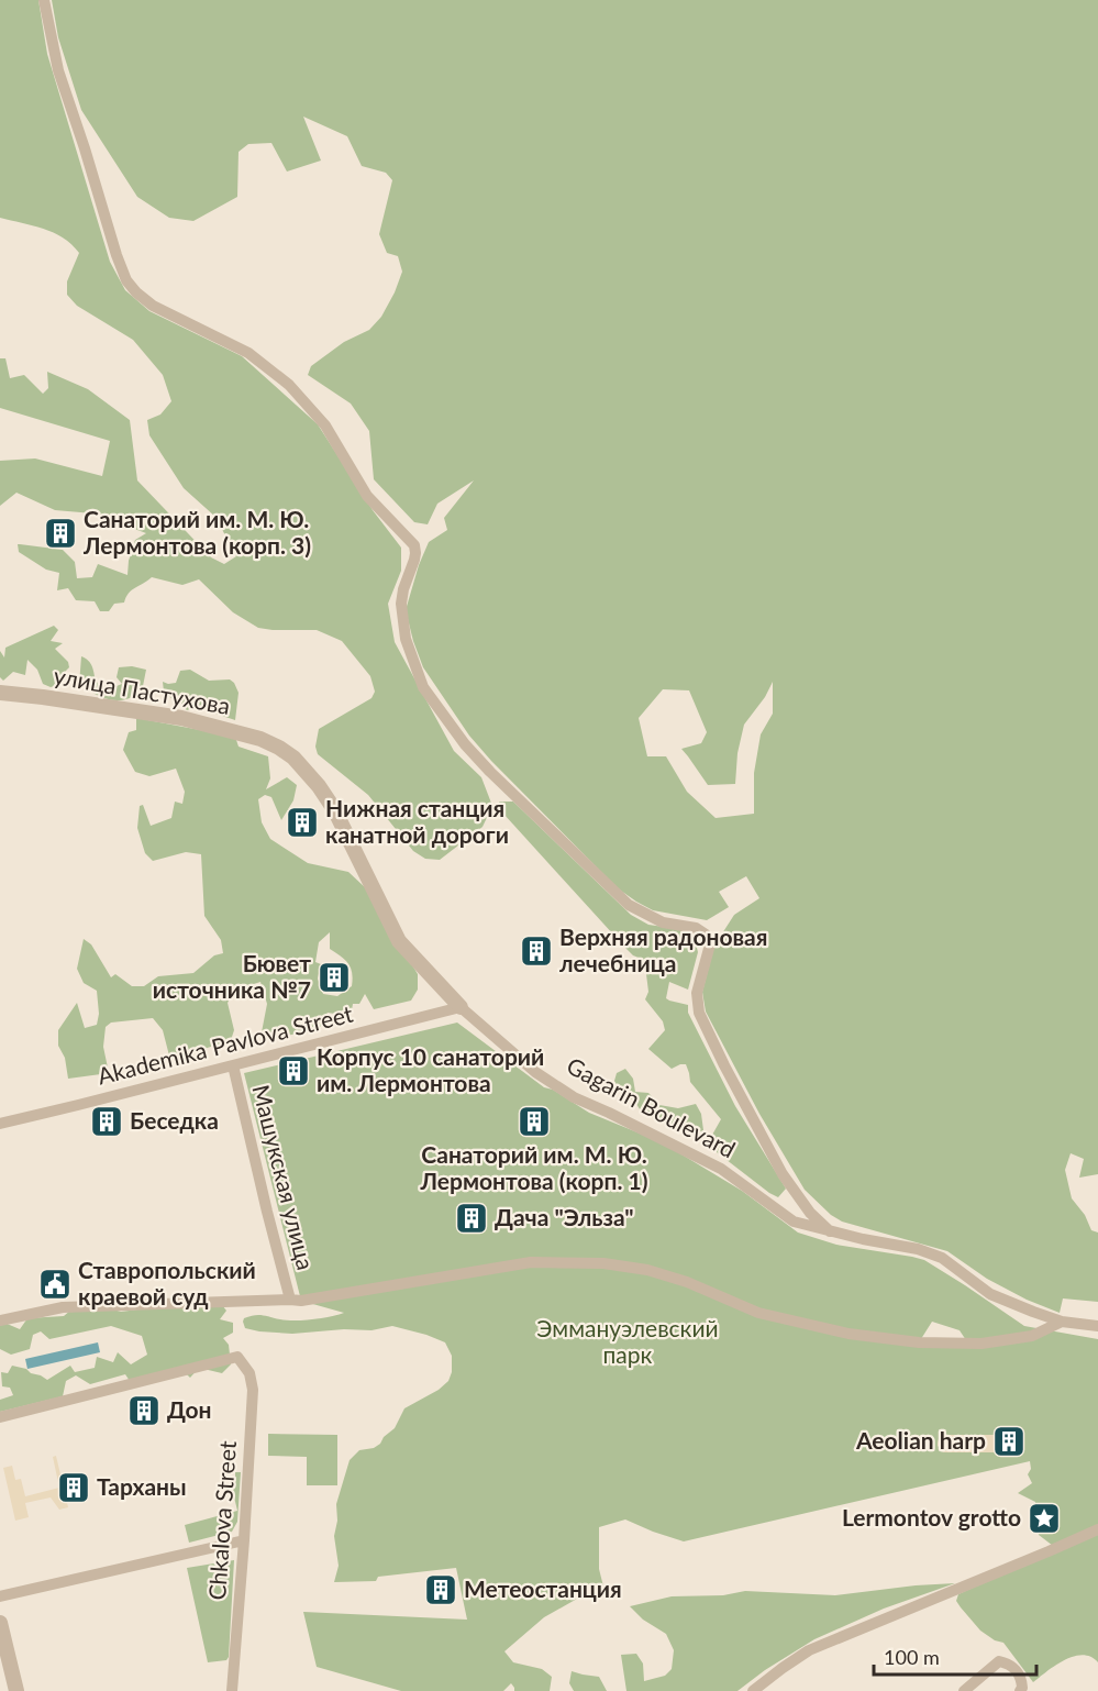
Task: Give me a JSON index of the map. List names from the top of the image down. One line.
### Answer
{"streets":{"street":["улица Пастухова","Akademika Pavlova Street","Gagarin Boulevard","Машукская улица","Chkalova Street"]},"crossings":[["улица Пастухова","Gagarin Boulevard"],["Akademika Pavlova Street","Gagarin Boulevard"],["Akademika Pavlova Street","Машукская улица"]],"parks":["Эммануэлевский парк"],"places":{"building":["Санаторий им. М. Ю. Лермонтова (корп. 3)","Нижная станция канатной дороги","Верхняя радоновая лечебница","Бювет источника №7","Корпус 10 санаторий им. Лермонтова","Беседка","Санаторий им. М. Ю. Лермонтова (корп. 1)","Дача \"Эльза\"","Дон","Aeolian harp","Тарханы","Метеостанция"],"public building":["Ставропольский краевой суд"],"place":["Lermontov grotto"]},"scale_bar":"100 m"}
